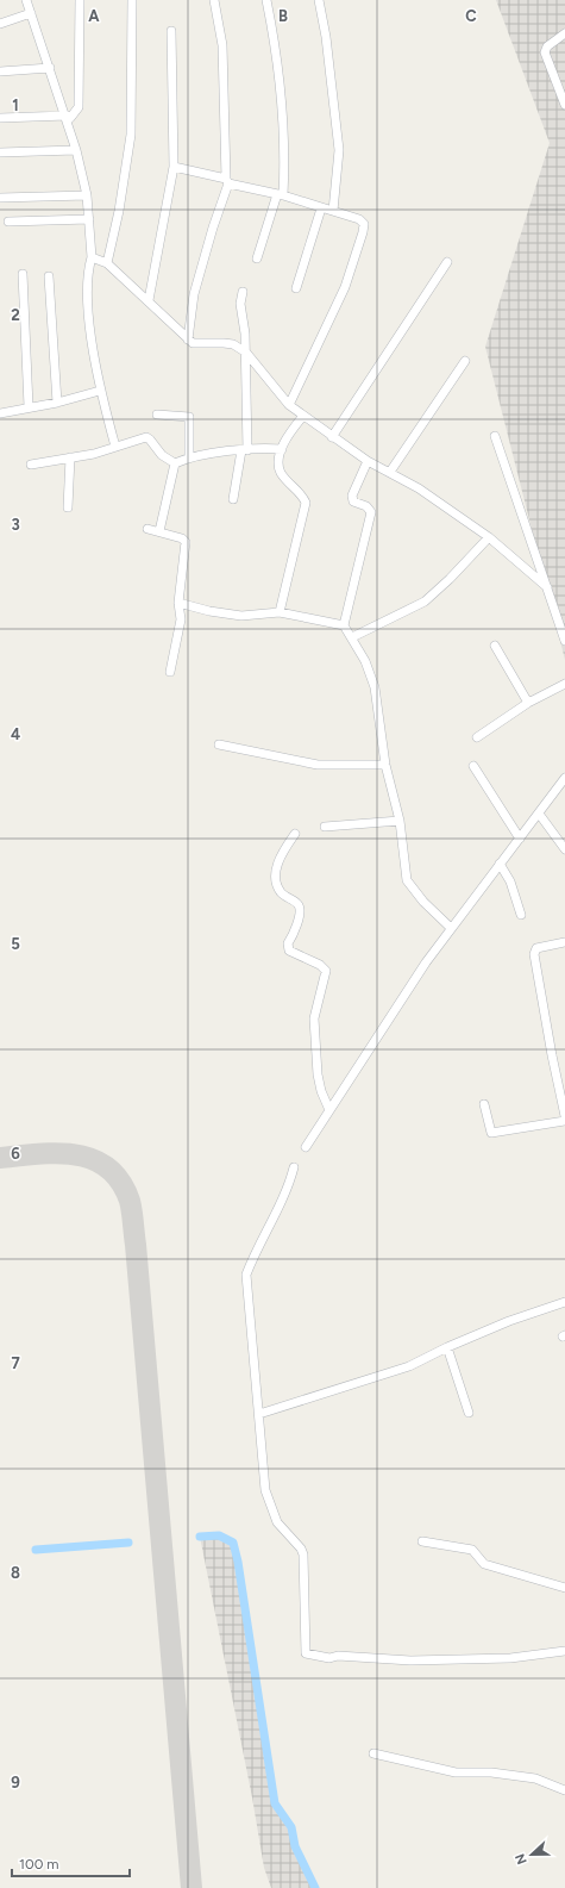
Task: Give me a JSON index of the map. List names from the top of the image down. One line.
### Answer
{"scale_bar":"100 m","north":"left","grid":{"columns":["A","B","C"],"rows":["1","2","3","4","5","6","7","8","9"]}}
